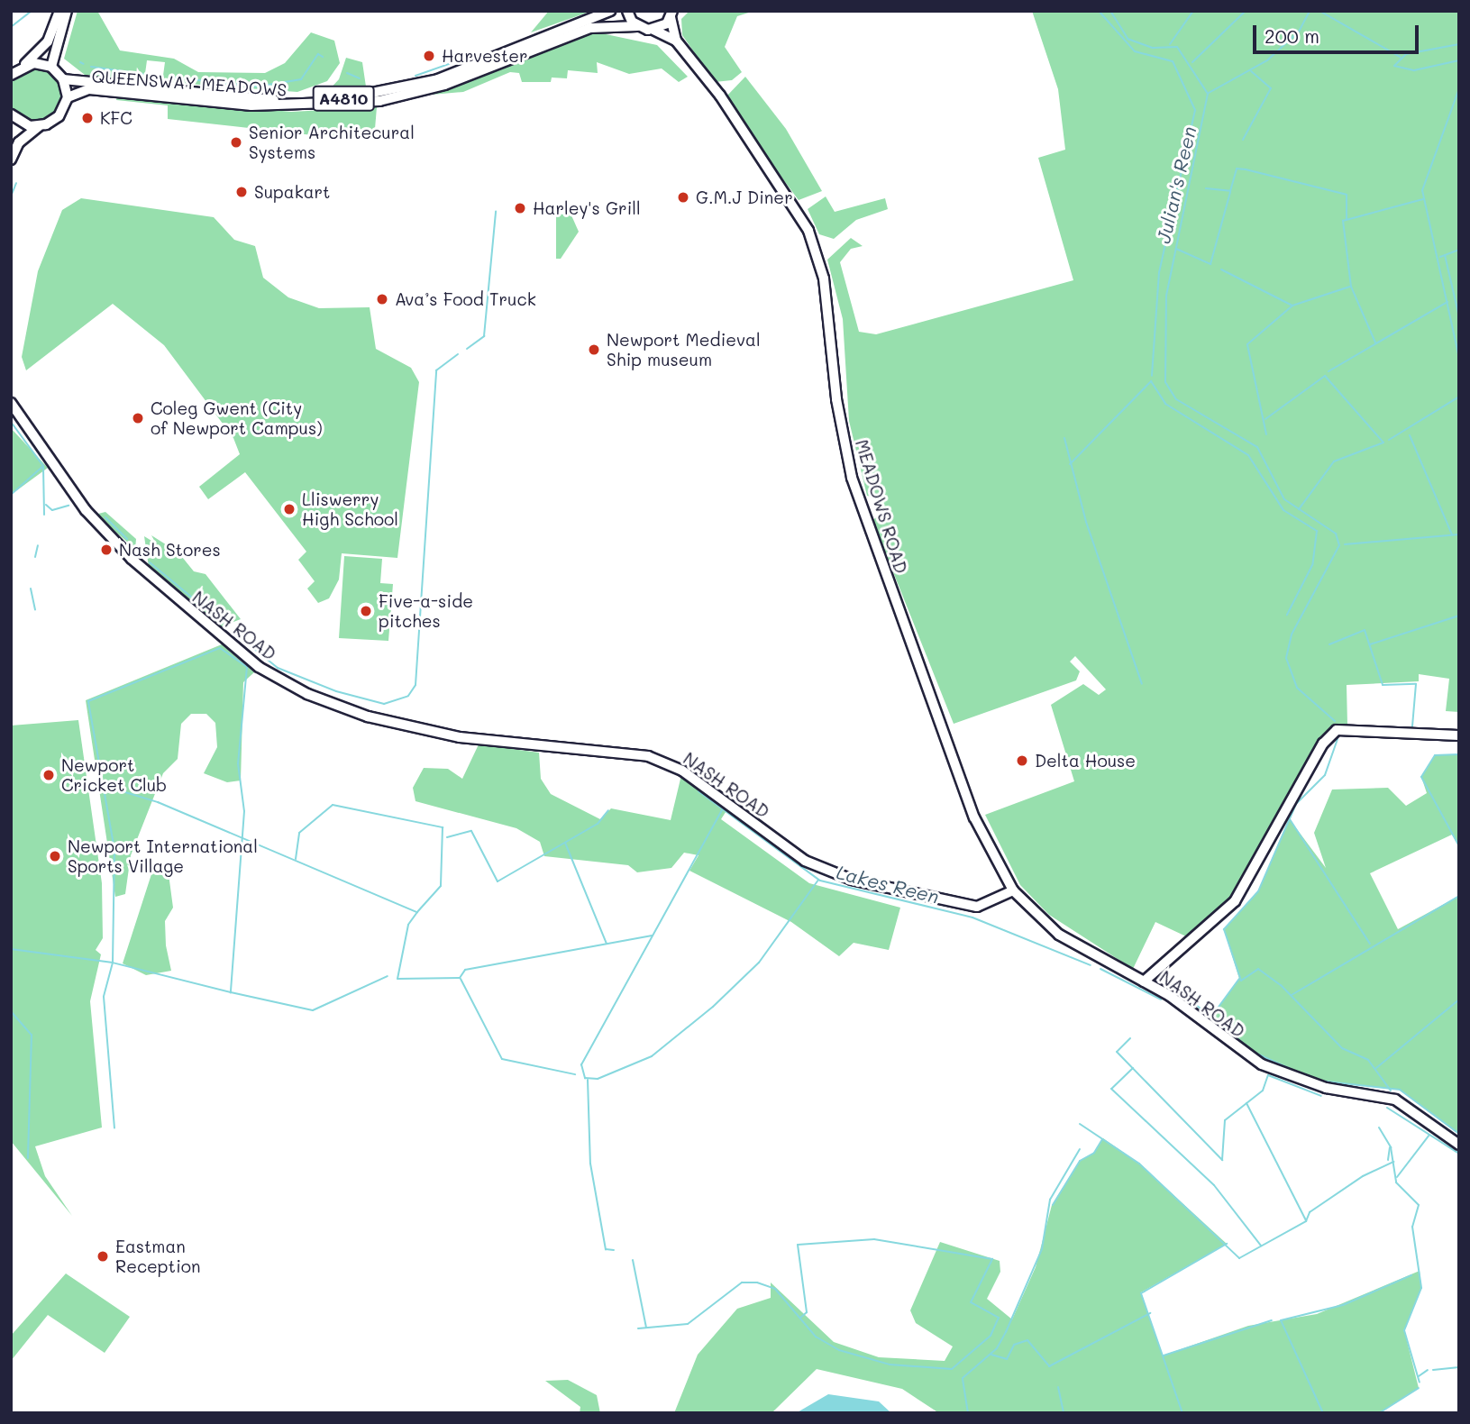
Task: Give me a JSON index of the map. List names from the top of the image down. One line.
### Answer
{"streets":{"main road":["QUEENSWAY MEADOWS","A4810"],"street":["MEADOWS ROAD","NASH ROAD"]},"crossings":[["QUEENSWAY MEADOWS","MEADOWS ROAD"],["MEADOWS ROAD","NASH ROAD"]],"water":["Julian's Reen","Lakes Reen"],"places":["Harvester","KFC","Senior Architecural Systems","Supakart","G.M.J Diner","Harley's Grill","Ava’s Food Truck","Newport Medieval Ship museum","Coleg Gwent (City of Newport Campus)","Lliswerry High School","Nash Stores","Five-a-side pitches","Delta House","Newport Cricket Club","Newport International Sports Village","Eastman Reception"],"scale_bar":"200 m"}
